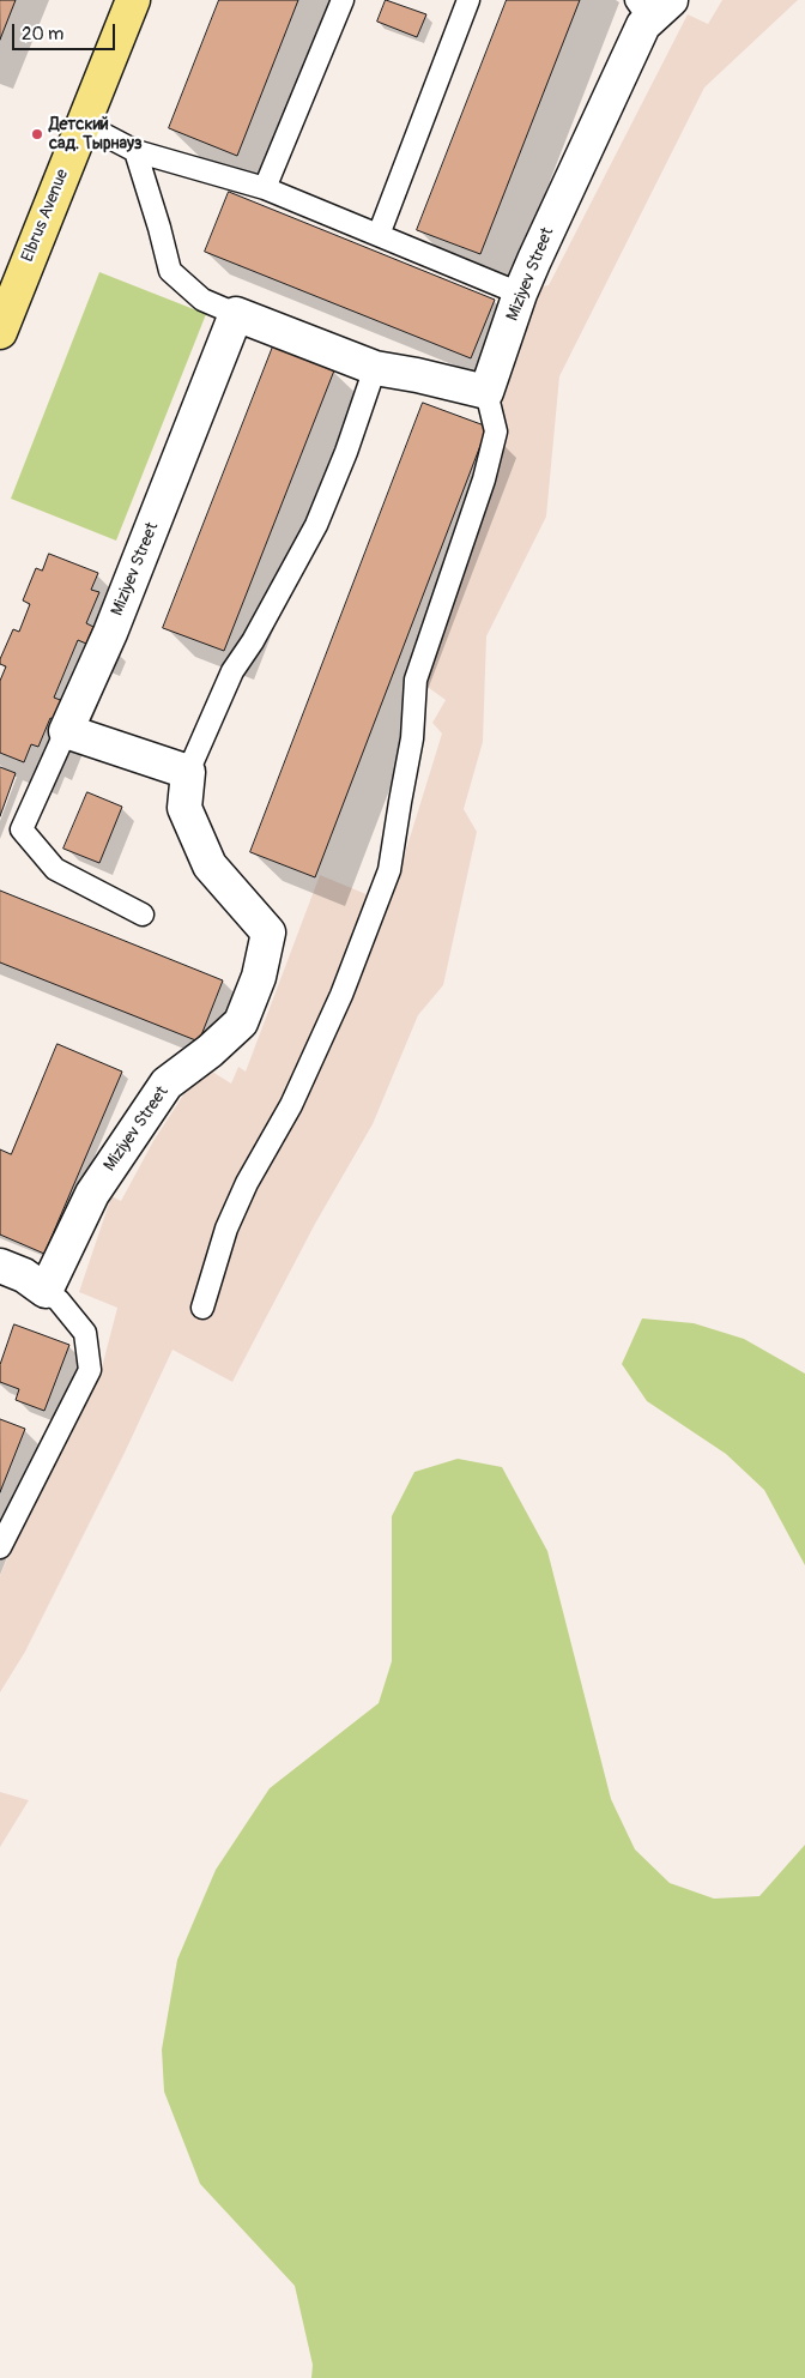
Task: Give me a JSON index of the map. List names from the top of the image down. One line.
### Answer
{"streets":{"main road":["Elbrus Avenue"],"street":["Miziyev Street"]},"places":["Детский сад. Тырнауз"],"scale_bar":"20 m"}
